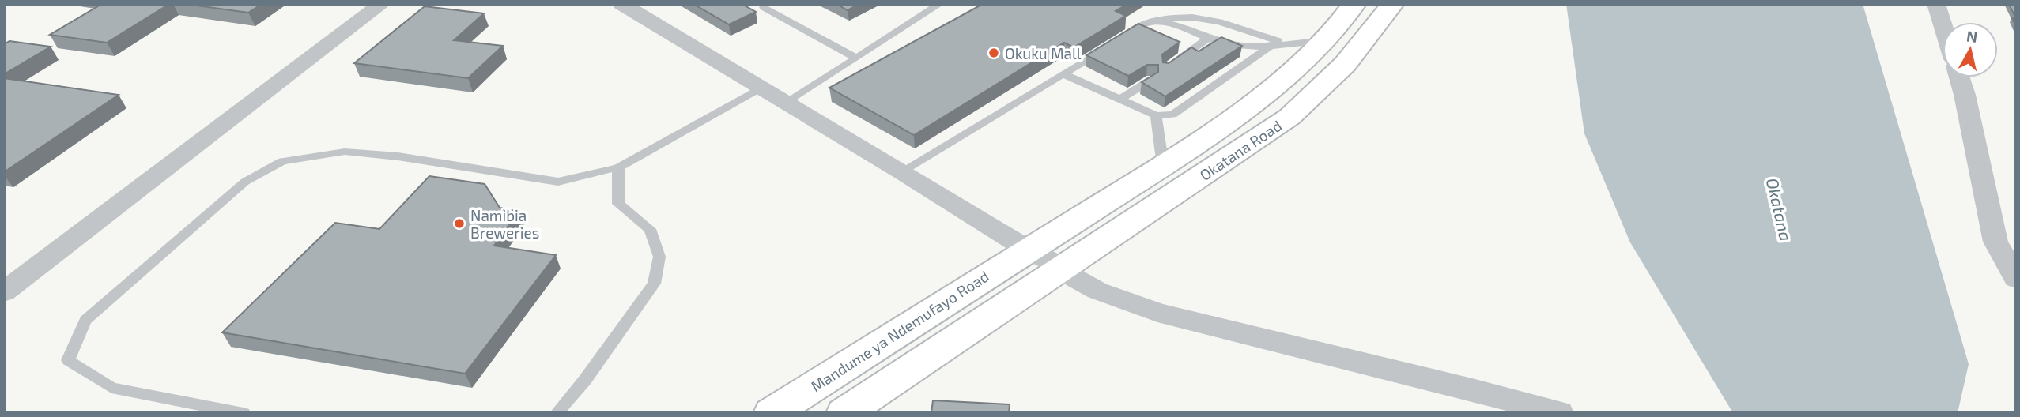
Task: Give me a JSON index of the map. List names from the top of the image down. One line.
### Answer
{"streets":{"main road":["Okatana Road","Mandume ya Ndemufayo Road"]},"crossings":[["Okatana Road","Mandume ya Ndemufayo Road"]],"water":["Okatana"],"places":["Okuku Mall","Namibia Breweries"],"north":"top"}
